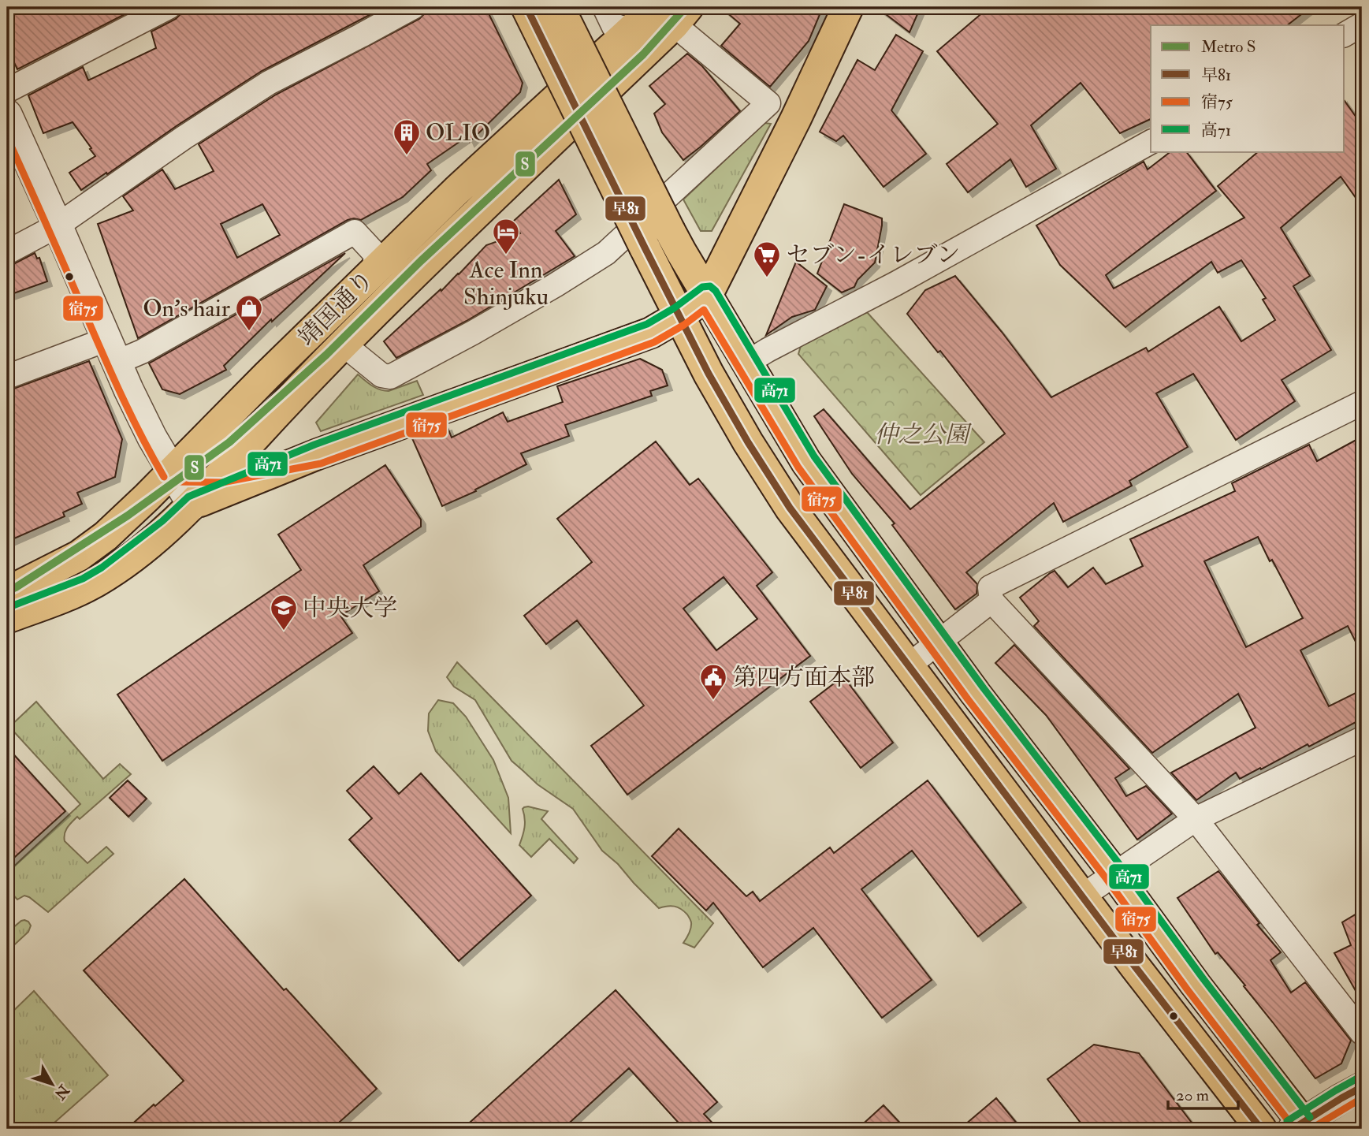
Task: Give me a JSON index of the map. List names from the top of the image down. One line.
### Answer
{"streets":{"main road":["靖国通り"]},"parks":["仲之公園"],"places":{"building":["OLIO"],"hotel":["Ace Inn Shinjuku"],"supermarket":["セブン-イレブン"],"shop":["On's hair"],"school or university":["中央大学"],"public building":["第四方面本部"]},"lines":["metro line S","transit line 早81","transit line 宿75","transit line 高71"],"legend":["Metro S","早81","宿75","高71"],"scale_bar":"20 m","north":"bottom right"}
